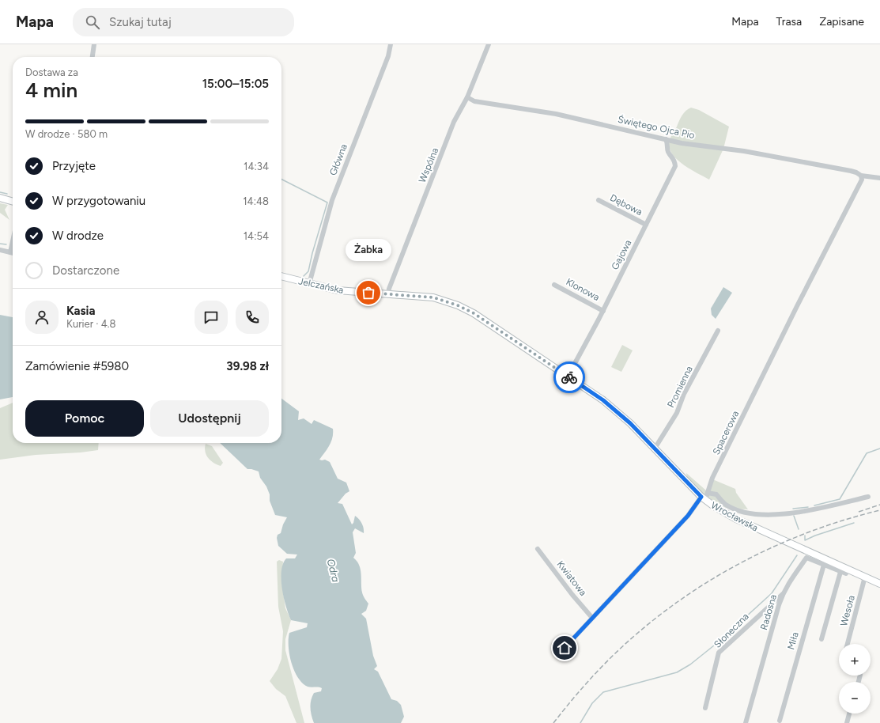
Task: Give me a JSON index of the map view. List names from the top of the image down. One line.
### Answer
{"streets":{"main road":["Jelczańska","Wrocławska"],"street":["Świętego Ojca Pio","Główna","Wspólna","Dębowa","Gajowa","Klonowa","Promienna","Spacerowa","Kwiatowa","Wesoła","Radosna","Słoneczna","Miła"]},"crossings":[["Świętego Ojca Pio","Wspólna"],["Świętego Ojca Pio","Gajowa"],["Świętego Ojca Pio","Spacerowa"],["Główna","Jelczańska"],["Wspólna","Jelczańska"],["Dębowa","Gajowa"],["Gajowa","Klonowa"],["Gajowa","Wrocławska"],["Jelczańska","Wrocławska"],["Promienna","Wrocławska"],["Spacerowa","Wrocławska"],["Spacerowa","Kwiatowa"],["Wrocławska","Wesoła"],["Radosna","Słoneczna"],["Radosna","Miła"]],"water":["Odra"],"places":["Żabka"],"page":{"header":"Mapa","search":"Szukaj tutaj","nav":["Mapa","Trasa","Zapisane"],"heading":["4 min","Dostawa za","15:00–15:05"],"panel":["Kasia","Kurier · 4.8","Zamówienie #5980","39.98 zł"],"bar":"W drodze · 580 m","list":[["Przyjęte","14:34"],["W przygotowaniu","14:48"],["W drodze","14:54"],"Dostarczone"],"bubble":"Żabka","buttons":["Pomoc","Udostępnij"],"map_buttons":["+","−"]}}
